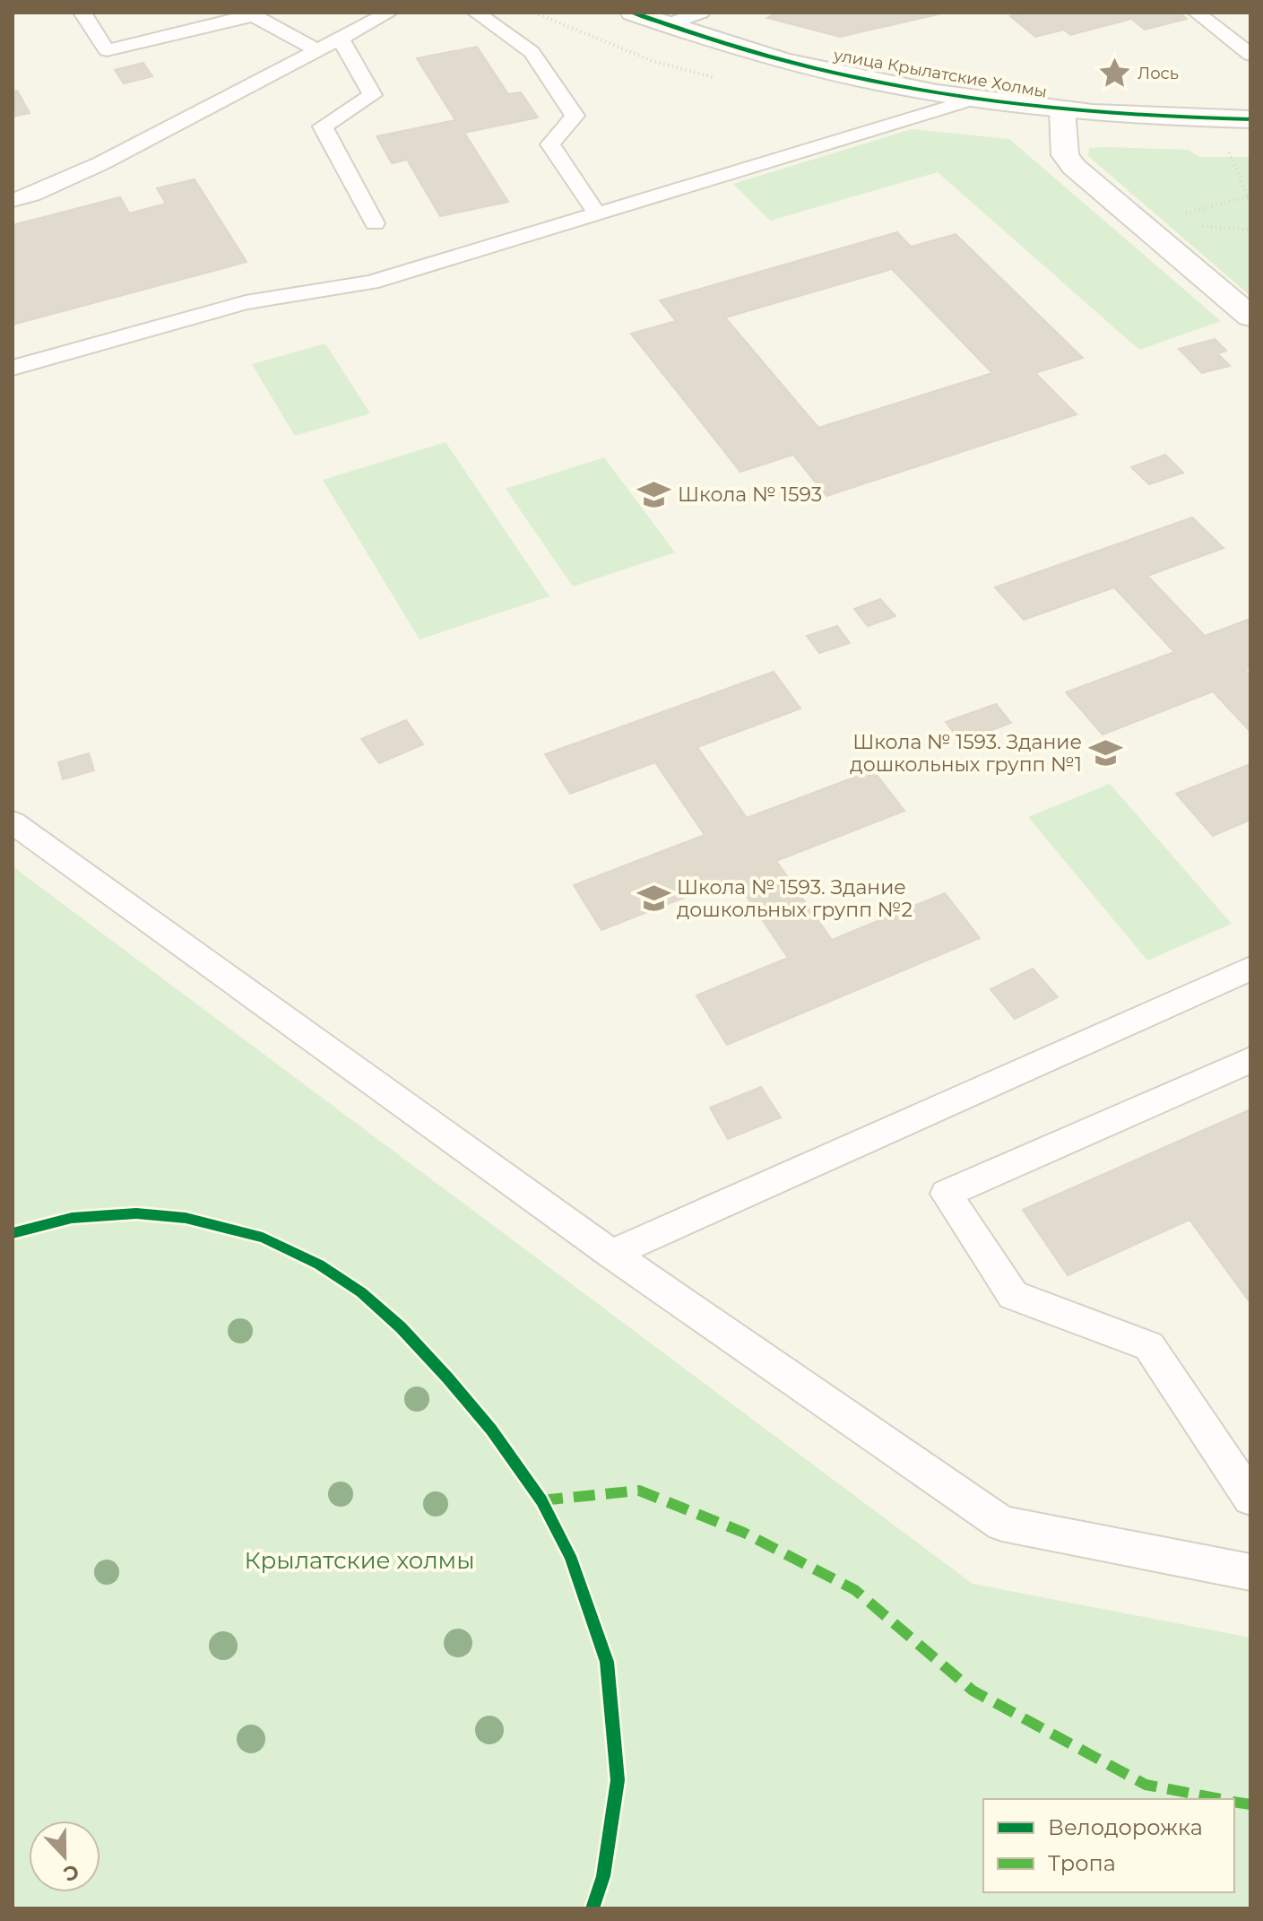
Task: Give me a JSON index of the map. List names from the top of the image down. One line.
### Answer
{"streets":{"street":["улица Крылатские Холмы"]},"parks":["Крылатские холмы"],"places":{"place":["Лось"],"school or university":["Школа № 1593","Школа № 1593. Здание дошкольных групп №1","Школа № 1593. Здание дошкольных групп №2"]},"legend":["Велодорожка","Тропа"],"north":"bottom"}
